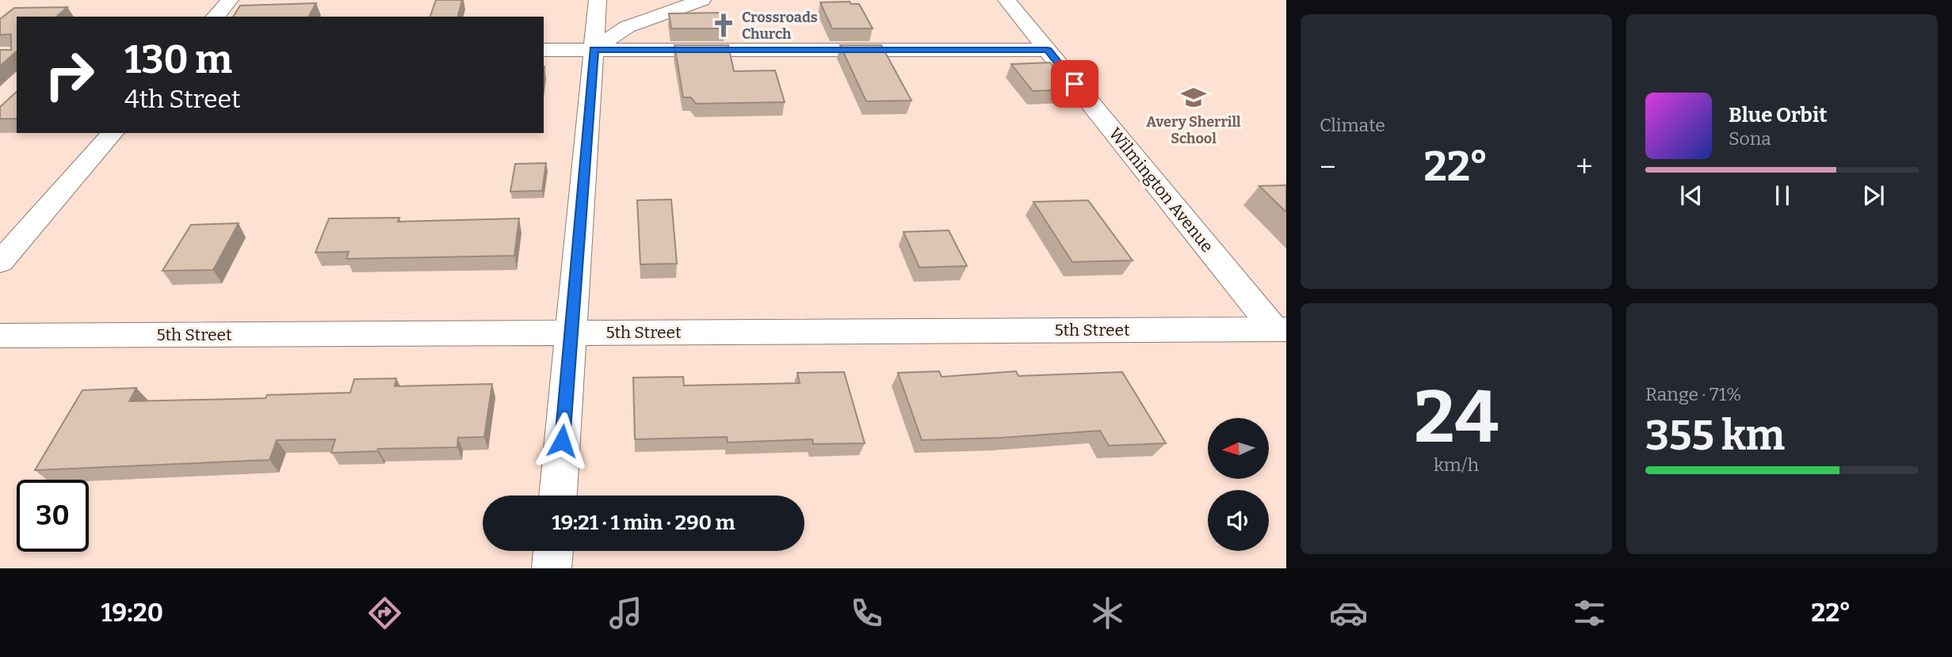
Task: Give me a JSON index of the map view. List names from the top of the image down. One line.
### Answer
{"streets":{"street":["Wilmington Avenue","5th Street"]},"crossings":[["Wilmington Avenue","5th Street"]],"places":{"church":["Crossroads Church"],"school or university":["Avery Sherrill School"]},"north":"left","page":{"tile":["Climate",["24","km/h"],["Range · 71%","355 km"]],"turn":["130 m","4th Street"],"song":["Blue Orbit","Sona"],"heat":["−","22°","+"],"limit":"30","trip":"19:21 · 1 min · 290 m","tabs":["19:20","22°"]}}
